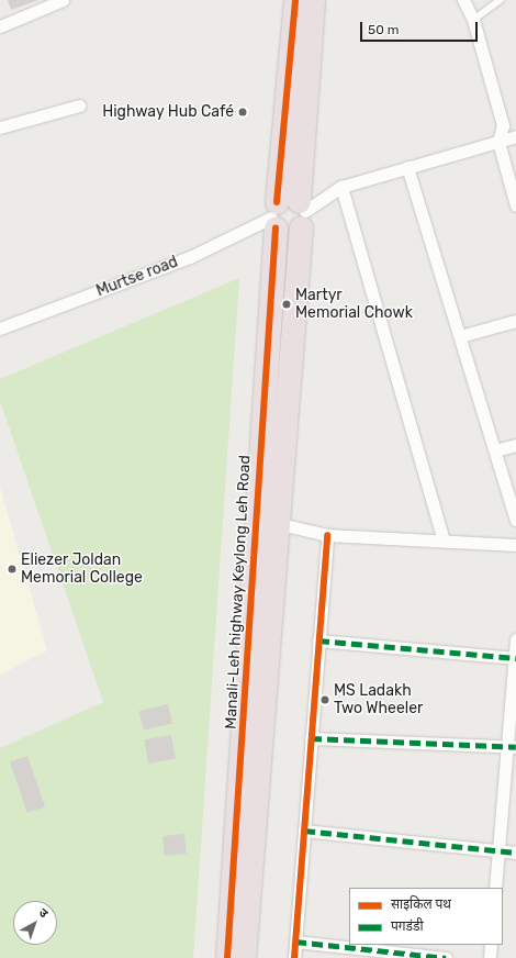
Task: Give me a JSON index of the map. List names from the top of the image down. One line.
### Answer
{"streets":{"highway":["Manali-Leh highway Keylong Leh Road"],"street":["Murtse road"]},"crossings":[["Murtse road","Manali-Leh highway Keylong Leh Road"]],"places":["Highway Hub Café","Martyr Memorial Chowk","Eliezer Joldan Memorial College","MS Ladakh Two Wheeler"],"legend":["साइकिल पथ","पगडंडी"],"scale_bar":"50 m","north":"top right"}
